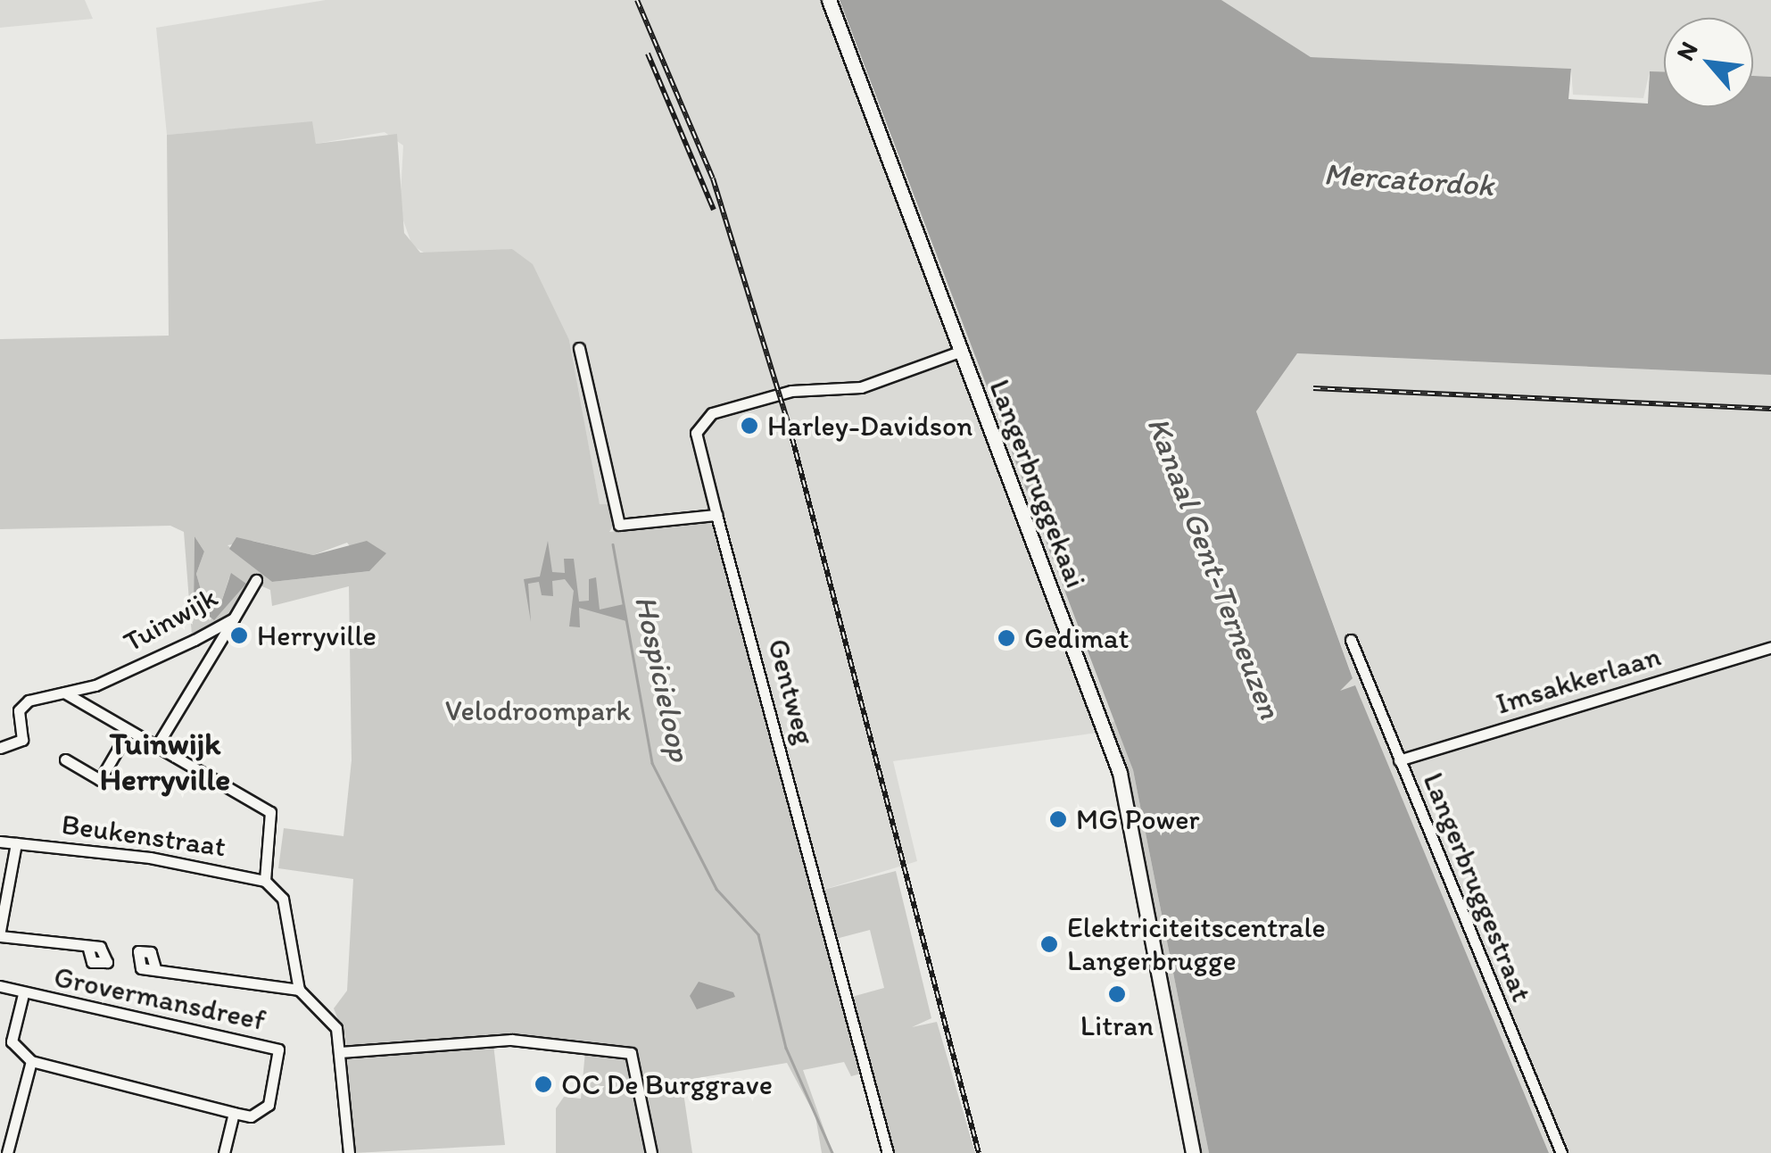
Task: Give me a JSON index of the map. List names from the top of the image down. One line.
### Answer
{"streets":{"main road":["Langerbruggekaai"],"street":["Tuinwijk","Imsakkerlaan","Gentweg","Beukenstraat","Langerbruggestraat","Grovermansdreef"]},"crossings":[["Langerbruggekaai","Gentweg"],["Imsakkerlaan","Langerbruggestraat"]],"districts":["Tuinwijk Herryville"],"water":["Mercatordok","Kanaal Gent-Terneuzen","Hospicieloop"],"parks":["Velodroompark"],"places":["Harley-Davidson","Herryville","Gedimat","MG Power","Elektriciteitscentrale Langerbrugge","Litran","OC De Burggrave"],"north":"top left"}
